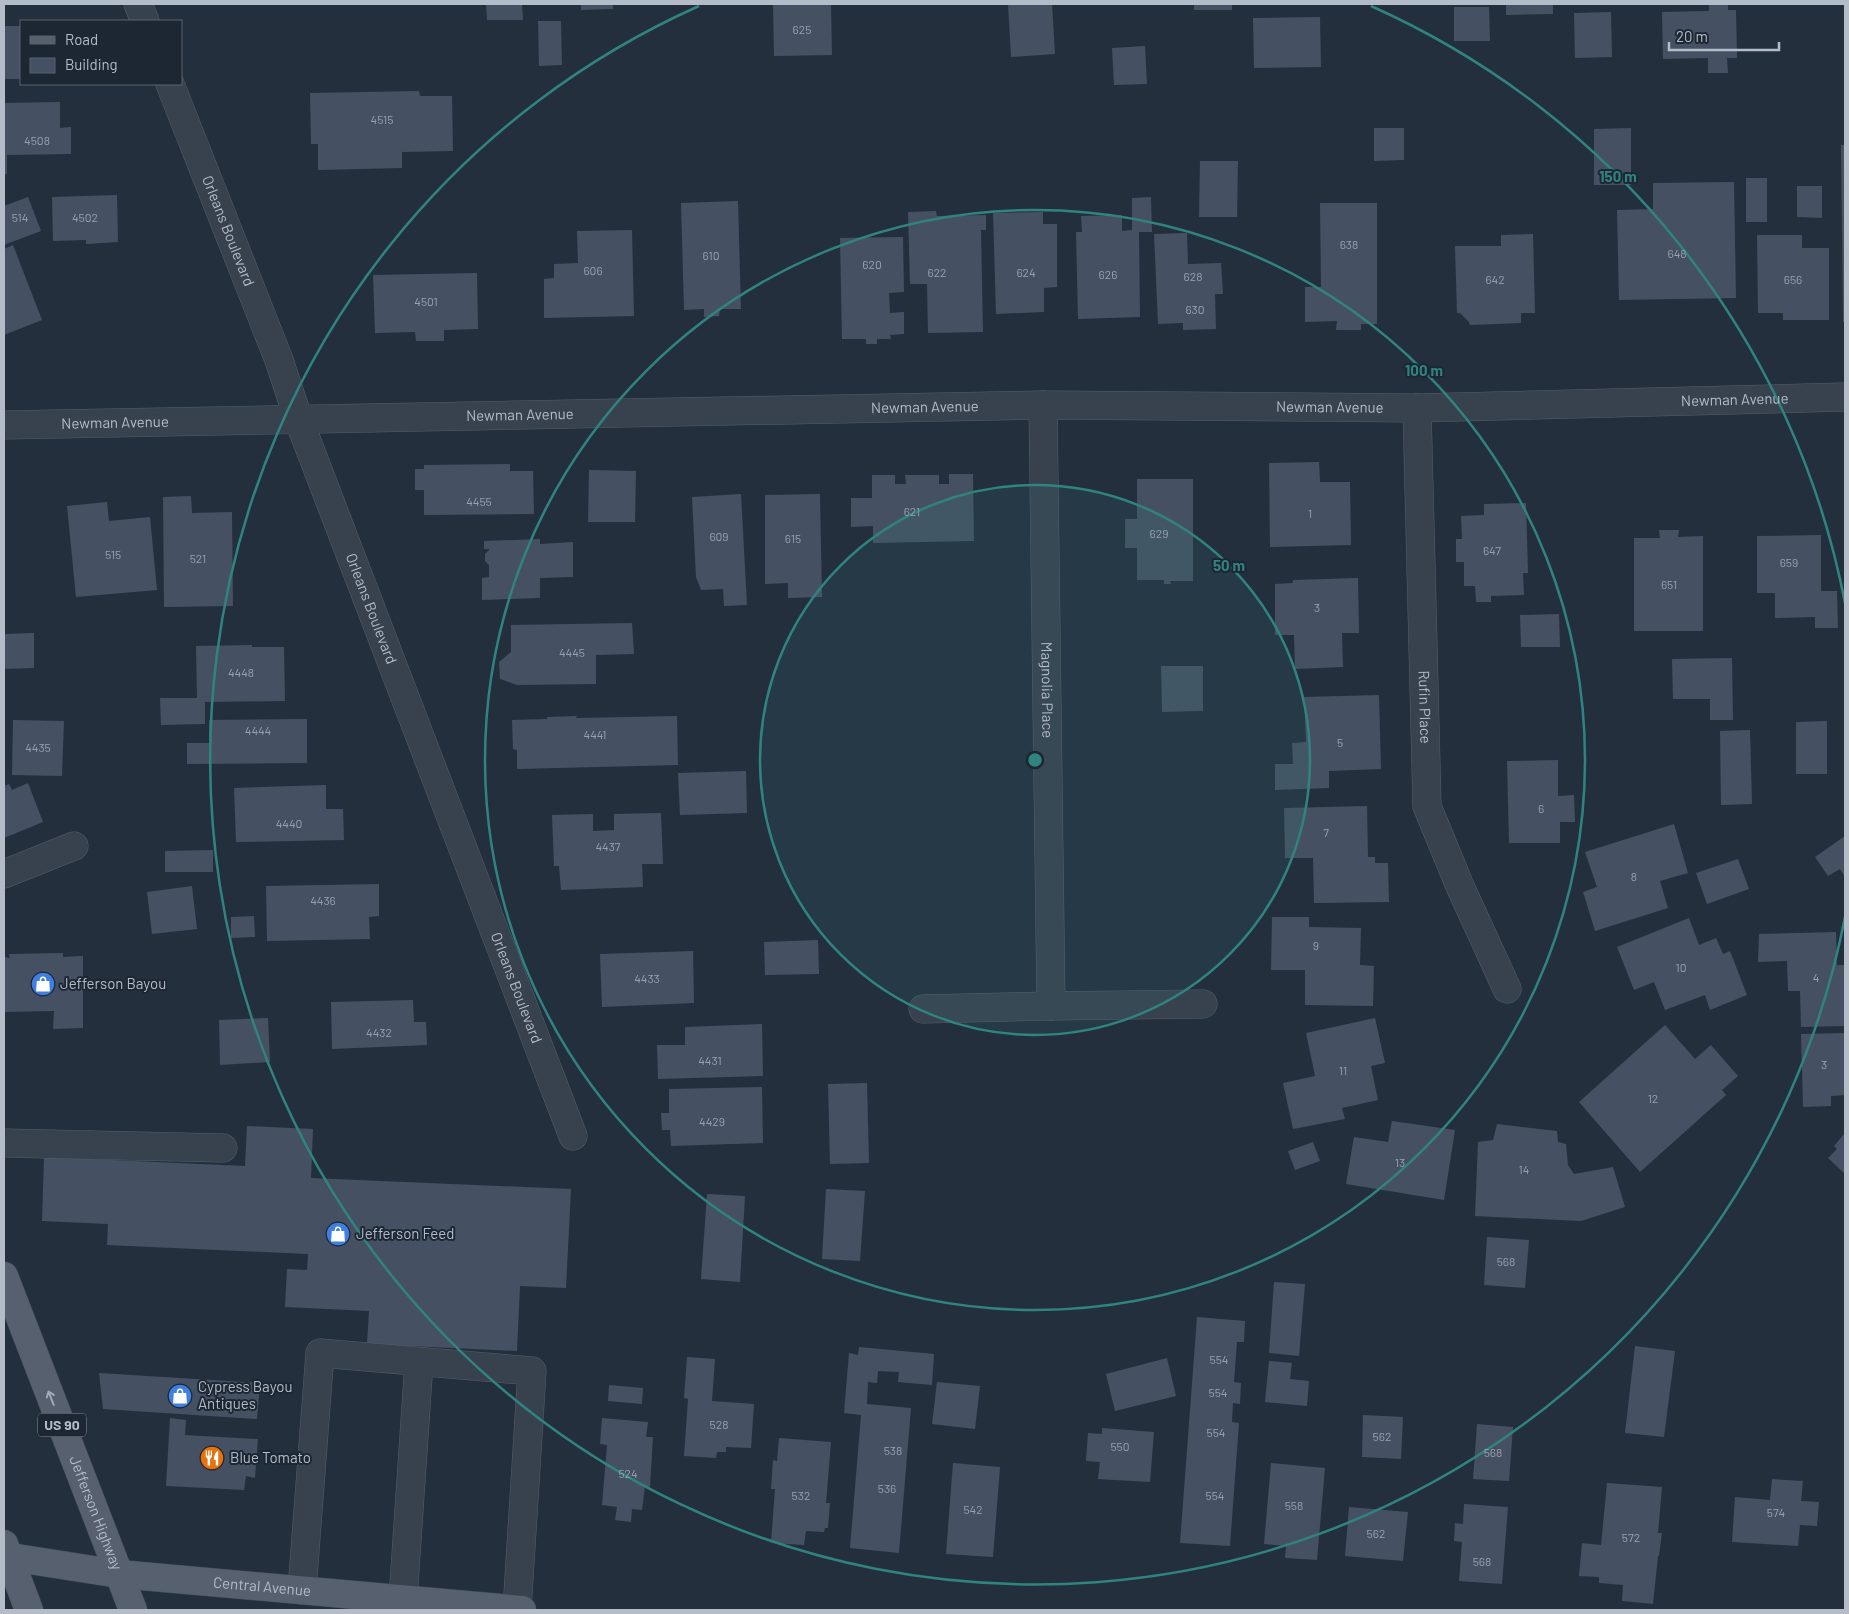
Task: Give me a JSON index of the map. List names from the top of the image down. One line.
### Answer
{"streets":{"main road":["US 90","Jefferson Highway","Central Avenue"],"street":["Orleans Boulevard","Newman Avenue","Magnolia Place","Rufin Place"]},"crossings":[["Orleans Boulevard","Newman Avenue"],["Newman Avenue","Magnolia Place"],["Newman Avenue","Rufin Place"],["Jefferson Highway","Central Avenue"]],"one_way":["Jefferson Highway"],"places":{"shop":["Jefferson Bayou","Jefferson Feed","Cypress Bayou Antiques"],"restaurant":["Blue Tomato"]},"house_numbers":["625","4515","4508","514","4502","638","648","610","620","606","622","624","626","628","642","656","4501","630","4455","621","1","629","609","615","647","515","521","659","651","3","4445","4448","4444","4441","5","4435","6","4440","7","4437","8","4436","9","10","4","4433","4432","4431","3","11","12","4429","13","14","568","554","554","528","554","562","550","538","568","524","536","532","554","558","542","574","562","572","568"],"legend":["Road","Building"],"scale_bar":"20 m","rings":["150 m","100 m","50 m"]}
